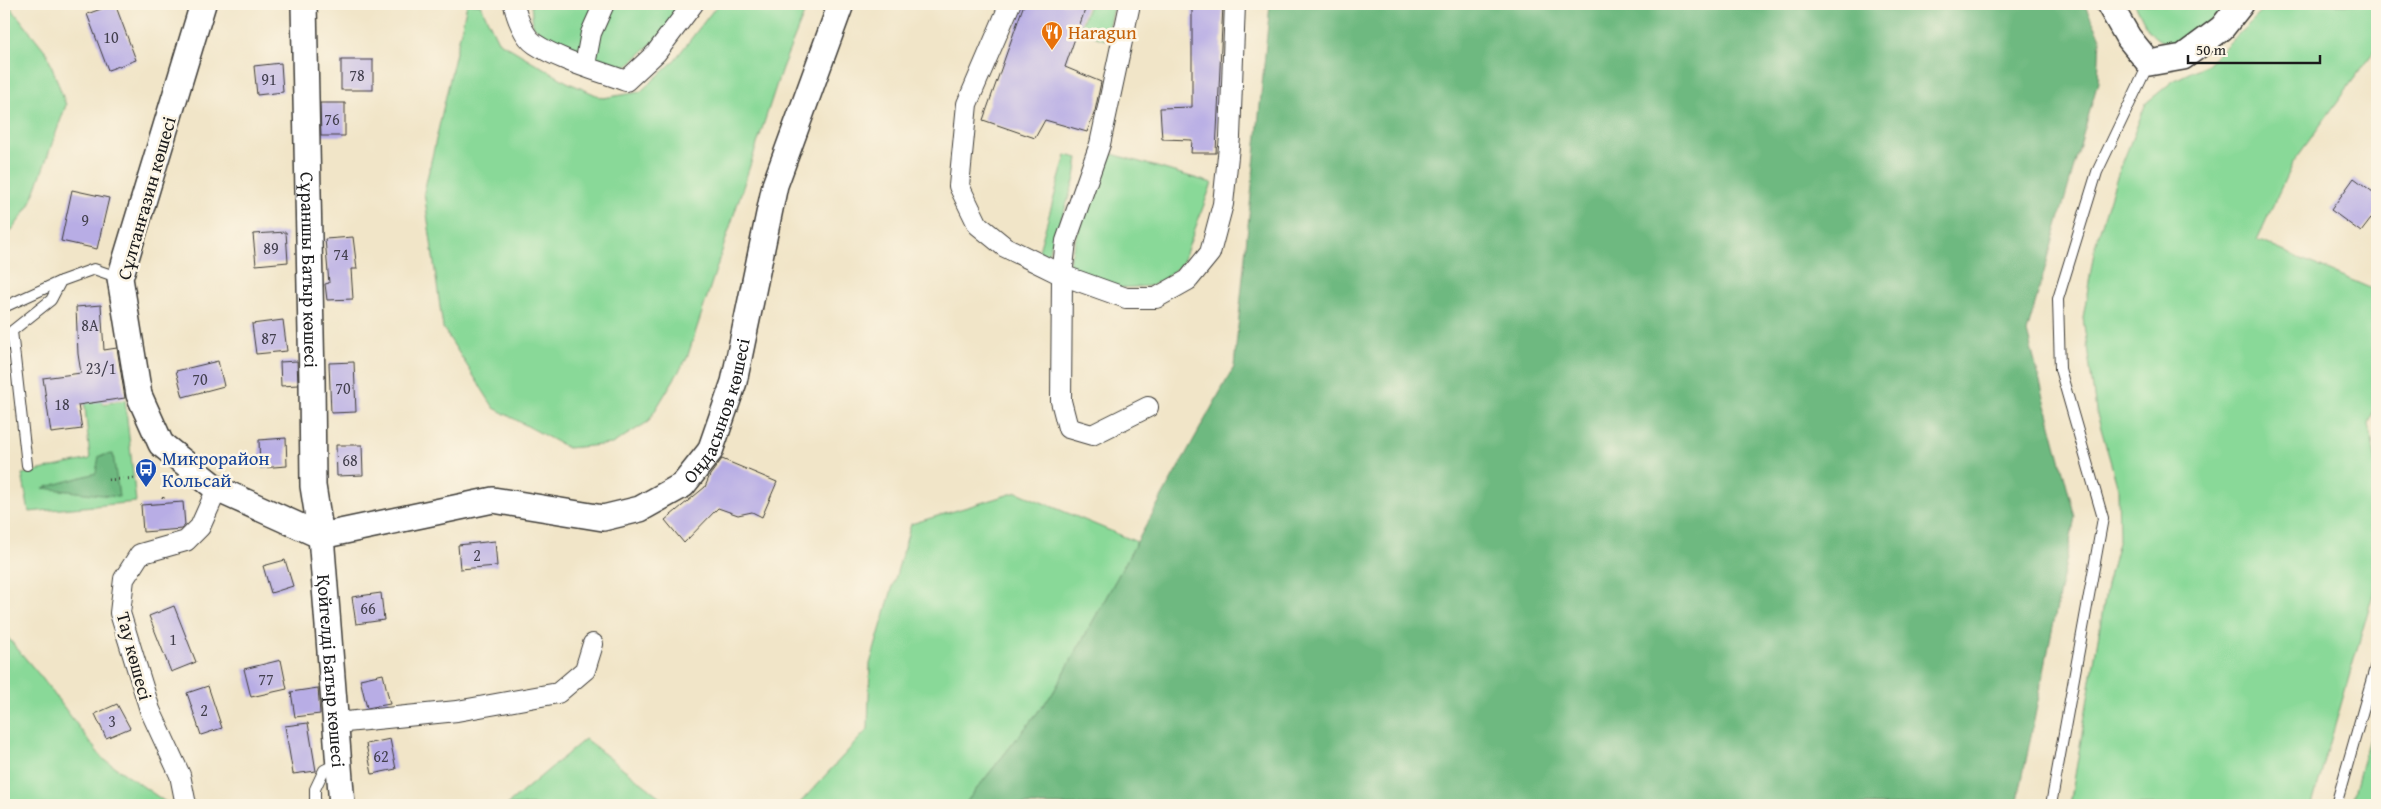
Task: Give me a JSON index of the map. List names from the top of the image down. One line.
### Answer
{"streets":{"street":["Сұлтанғазин көшесі","Сұраншы Батыр көшесі","Оңдасынов көшесі","Тау көшесі","Қойгелді Батыр көшесі"]},"crossings":[["Сұлтанғазин көшесі","Сұраншы Батыр көшесі"],["Сұлтанғазин көшесі","Оңдасынов көшесі"],["Сұлтанғазин көшесі","Тау көшесі"],["Сұлтанғазин көшесі","Қойгелді Батыр көшесі"],["Сұраншы Батыр көшесі","Оңдасынов көшесі"],["Сұраншы Батыр көшесі","Қойгелді Батыр көшесі"],["Оңдасынов көшесі","Қойгелді Батыр көшесі"]],"places":{"restaurant":["Haragun"],"bus stop":["Микрорайон Кольсай"]},"house_numbers":["10","78","91","76","9","89","74","8А","87","23/1","70","70","18","68","2","66","1","77","2","3","62"],"scale_bar":"50 m"}
